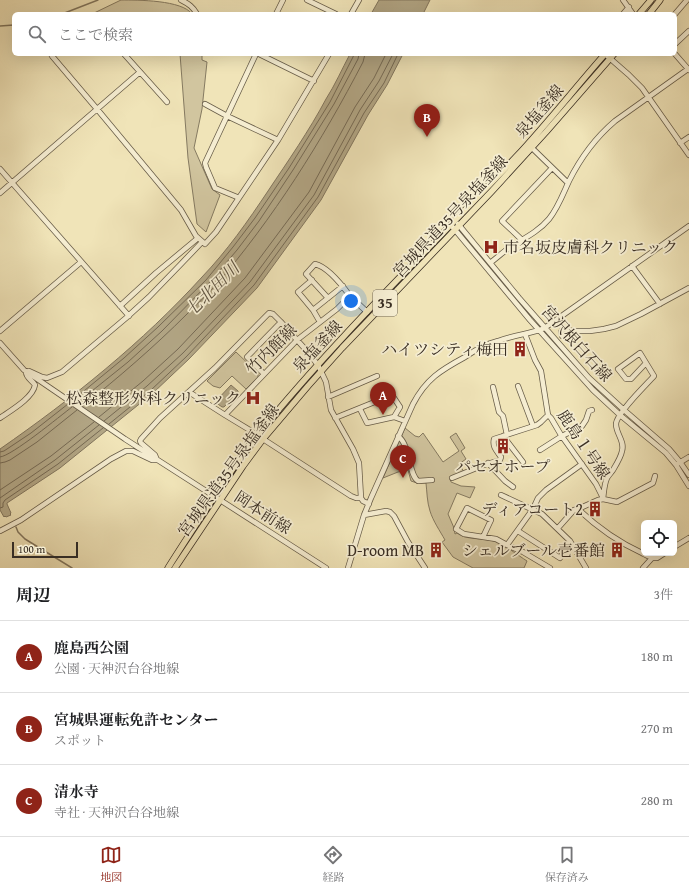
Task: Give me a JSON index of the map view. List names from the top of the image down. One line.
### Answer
{"streets":{"main road":["泉塩釜線","宮城県道35号泉塩釜線","35"],"street":["宮沢根白石線","竹内館線","鹿島１号線","岡本前線"]},"crossings":[["泉塩釜線","宮城県道35号泉塩釜線"],["泉塩釜線","宮沢根白石線"],["泉塩釜線","岡本前線"],["宮城県道35号泉塩釜線","宮沢根白石線"],["宮城県道35号泉塩釜線","岡本前線"]],"water":["七北田川"],"places":{"hospital":["市名坂皮膚科クリニック","松森整形外科クリニック"],"building":["ハイツシティ梅田","パセオホープ","ディアコート2","D-room MB","シェルブール壱番館"]},"scale_bar":"100 m","page":{"search":"ここで検索","pins":["B","A","C"],"scale":"100 m","heading":["周辺","3件"],"list":[{"mark":"A","name":"鹿島西公園","note":"公園 · 天神沢台谷地線","value":"180 m"},{"mark":"B","name":"宮城県運転免許センター","note":"スポット","value":"270 m"},{"mark":"C","name":"清水寺","note":"寺社 · 天神沢台谷地線","value":"280 m"}],"nav":["地図","経路","保存済み"]}}
